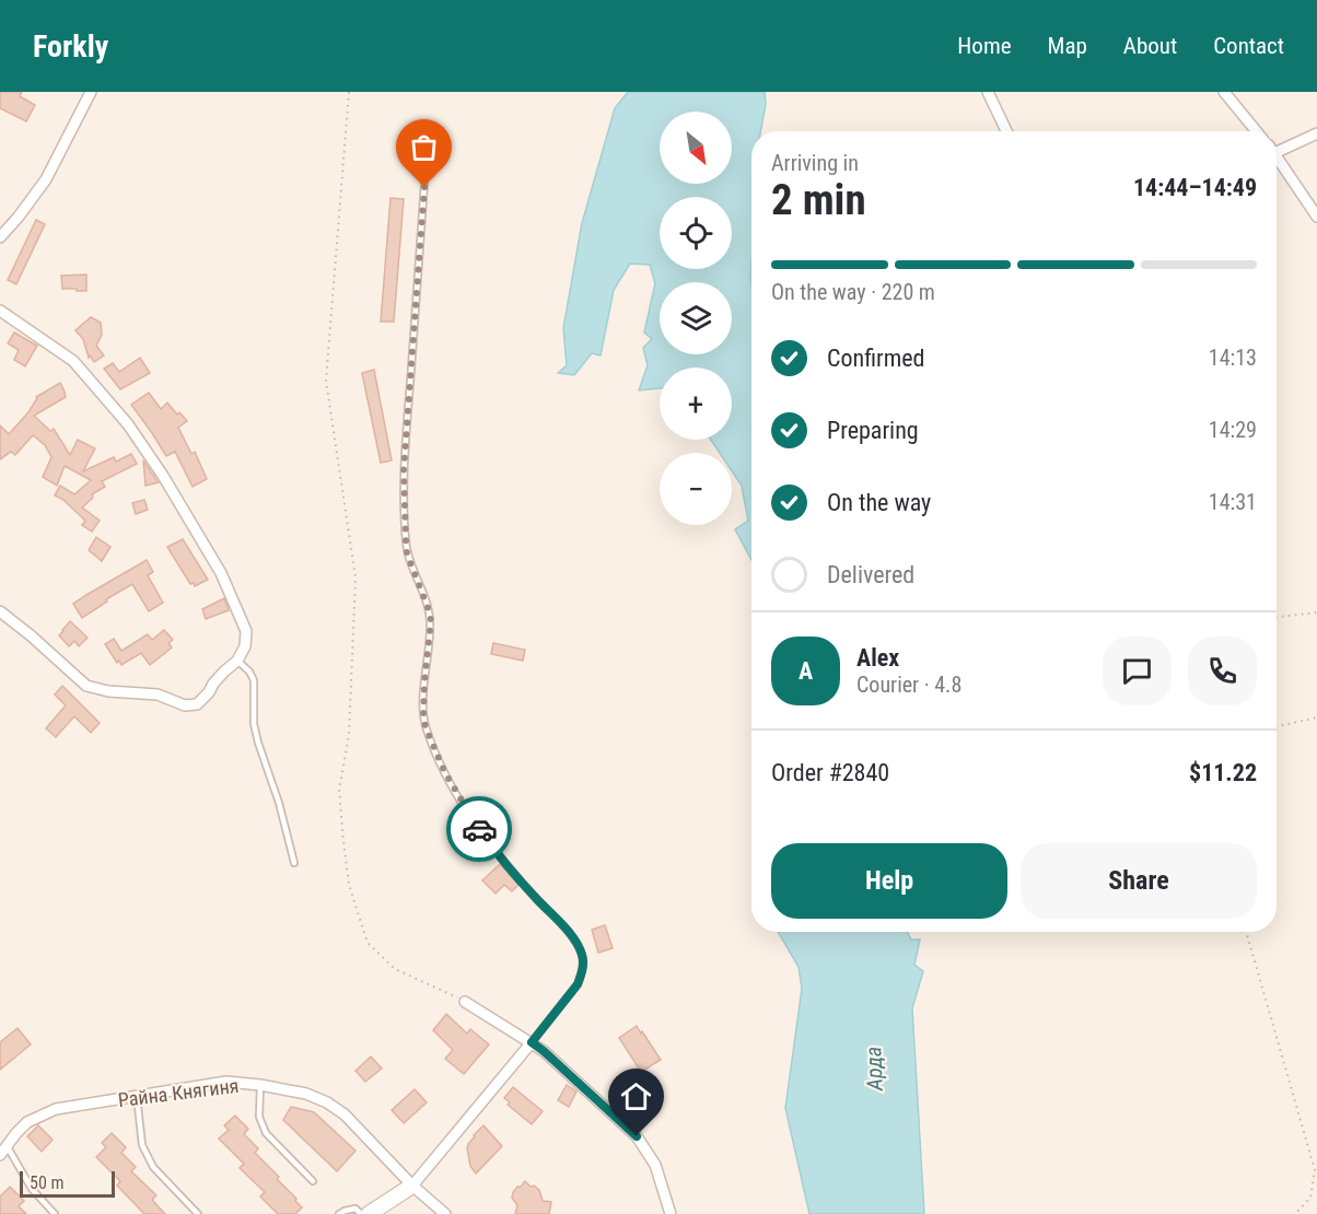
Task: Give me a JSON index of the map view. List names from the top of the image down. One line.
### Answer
{"streets":{"street":["Райна Княгиня"]},"water":["Арда"],"scale_bar":"50 m","north":"bottom right","page":{"header":"Forkly","nav":["Home","Map","About","Contact"],"map_buttons":["+","−"],"heading":["2 min","Arriving in","14:44–14:49"],"panel":["Alex","Courier · 4.8","Order #2840","$11.22"],"bar":"On the way · 220 m","list":[["Confirmed","14:13"],["Preparing","14:29"],["On the way","14:31"],"Delivered"],"round":"A","buttons":["Help","Share"],"scale":"50 m"}}
